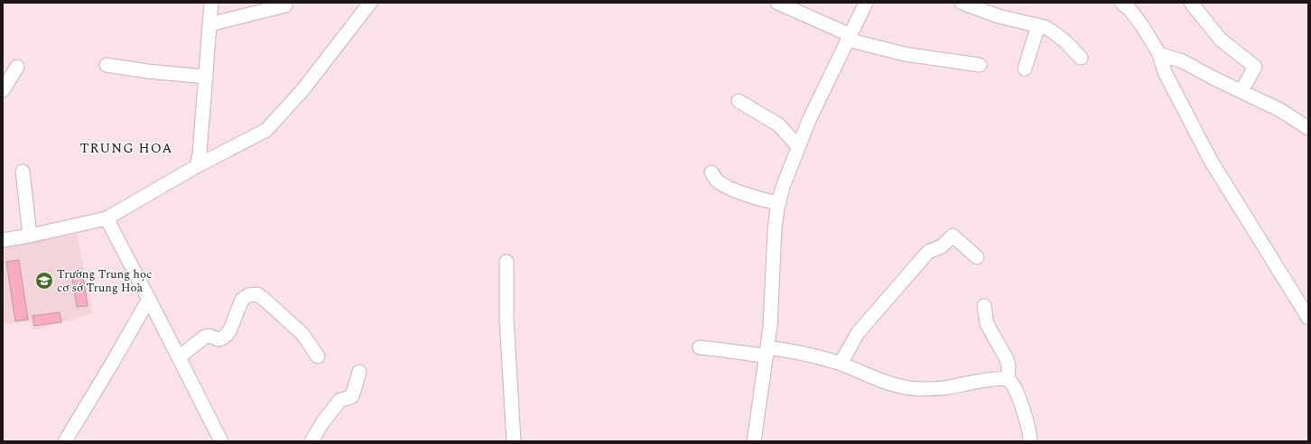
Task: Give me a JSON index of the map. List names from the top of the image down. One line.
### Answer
{"districts":["TRUNG HOA"],"places":{"school or university":["Trường Trung học cơ sở Trung Hoà"]}}
